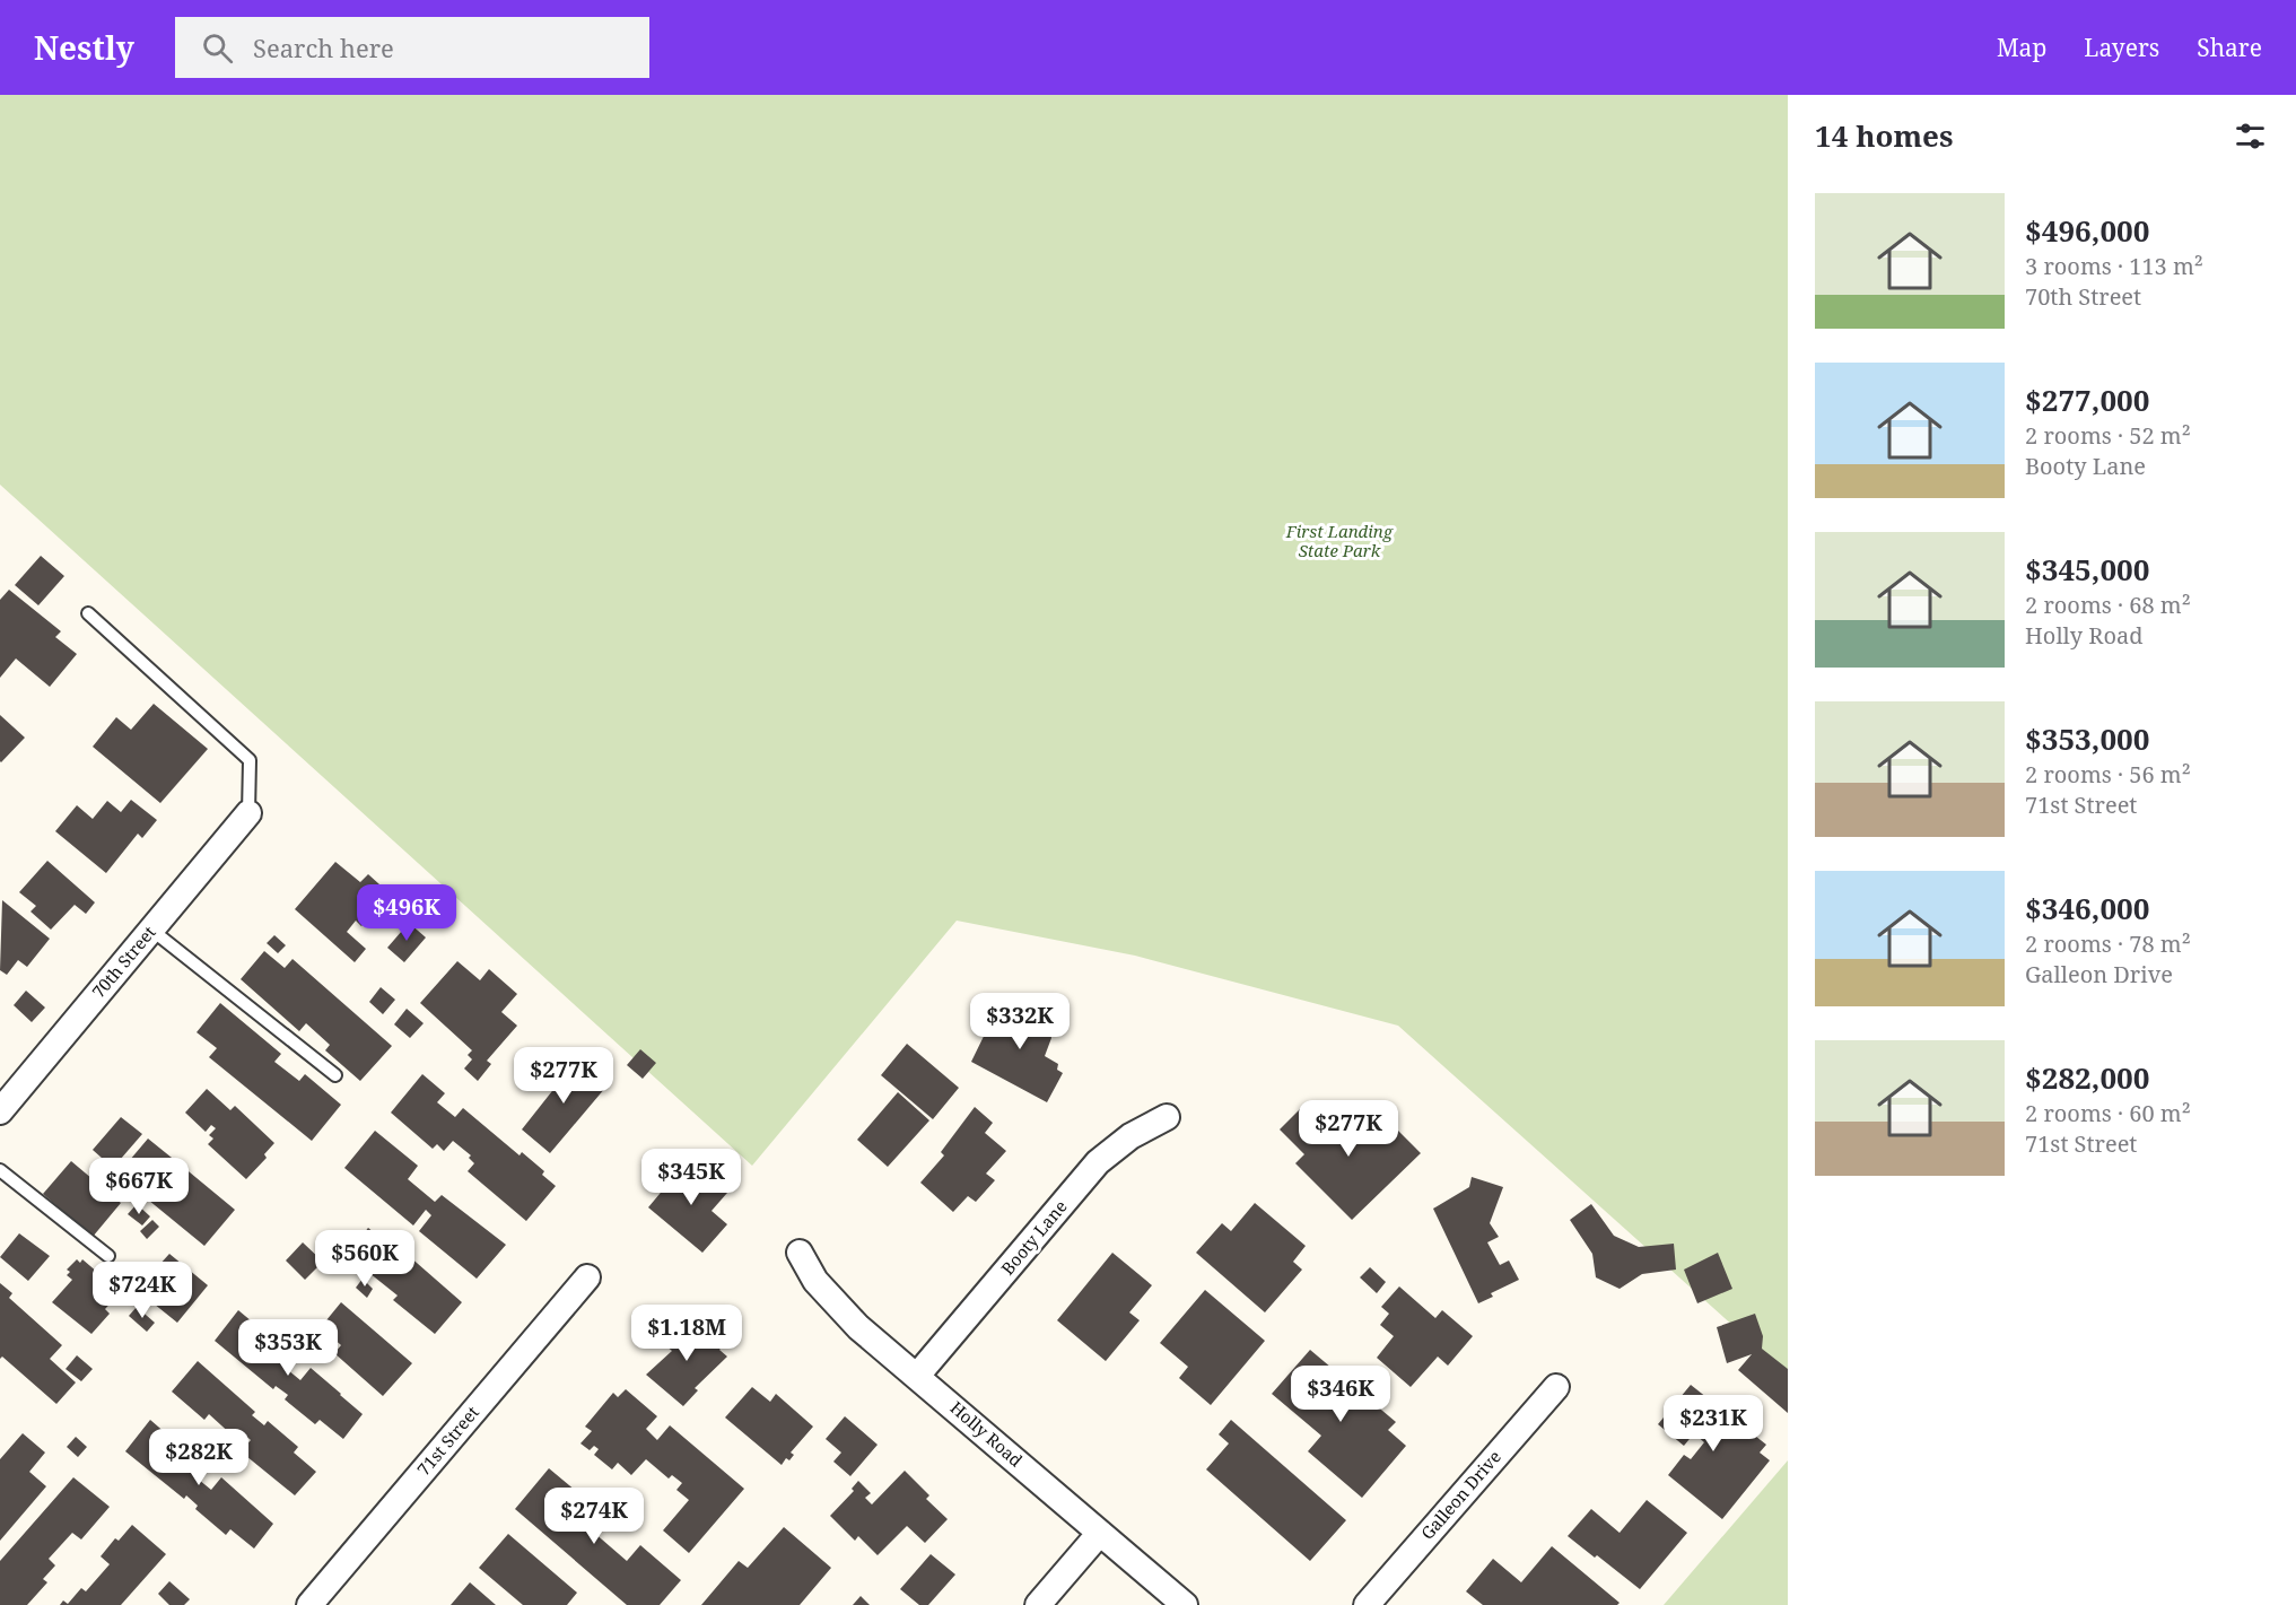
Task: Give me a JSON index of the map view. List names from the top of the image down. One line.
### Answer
{"streets":{"street":["70th Street","Booty Lane","Holly Road","71st Street","Galleon Drive"]},"crossings":[["Booty Lane","Holly Road"]],"parks":["First Landing State Park"],"page":{"header":"Nestly","search":"Search here","nav":["Map","Layers","Share"],"heading":"14 homes","list":[{"name":"$496,000","note":"3 rooms · 113 m² · 70th Street"},{"name":"$277,000","note":"2 rooms · 52 m² · Booty Lane"},{"name":"$345,000","note":"2 rooms · 68 m² · Holly Road"},{"name":"$353,000","note":"2 rooms · 56 m² · 71st Street"},{"name":"$346,000","note":"2 rooms · 78 m² · Galleon Drive"},{"name":"$282,000","note":"2 rooms · 60 m² · 71st Street"}],"price":["$496K","$332K","$277K","$277K","$345K","$667K","$560K","$724K","$1.18M","$353K","$346K","$231K","$282K","$274K"]}}
